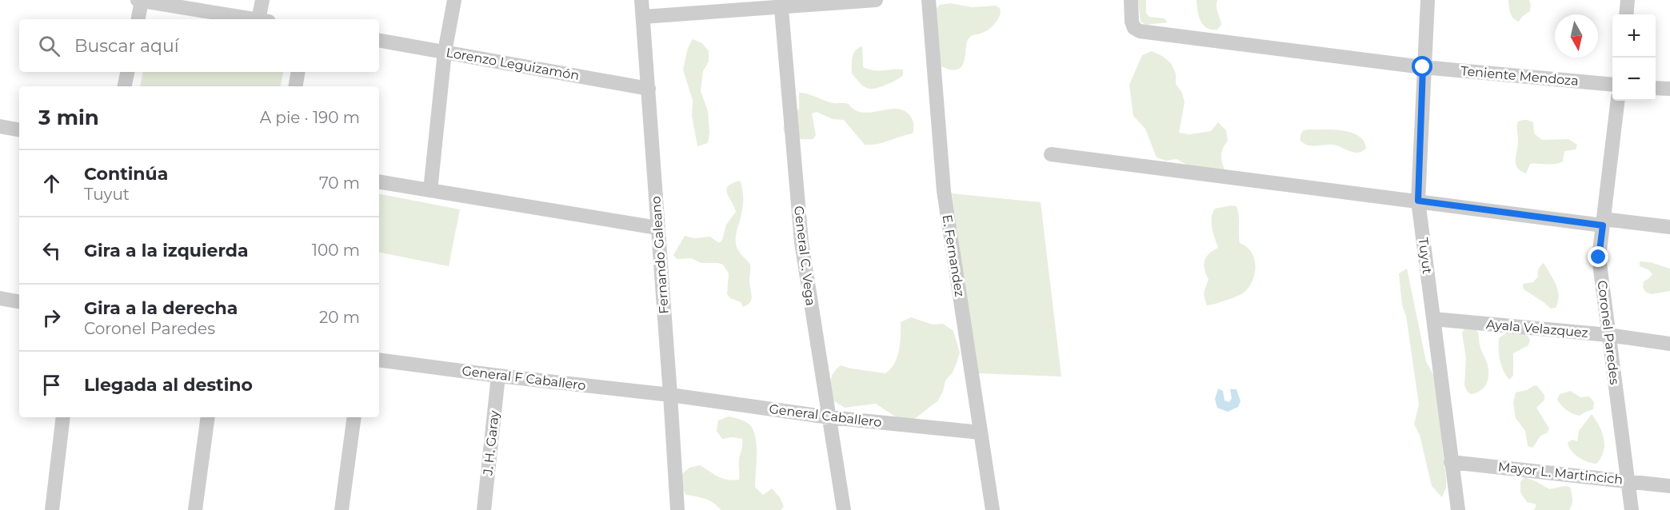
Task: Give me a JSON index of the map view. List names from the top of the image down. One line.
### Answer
{"streets":{"street":["Lorenzo Leguizamón","Teniente Mendoza","Fernando Galeano","General C. Vega","E. Fernandez","Tuyut","Ayala Velazquez","Coronel Paredes","General F Caballero","General Caballero","J. H. Garay","Mayor L. Martincich"]},"crossings":[["Lorenzo Leguizamón","Fernando Galeano"],["Teniente Mendoza","Tuyut"],["Fernando Galeano","General F Caballero"],["Fernando Galeano","General Caballero"],["General C. Vega","General Caballero"],["E. Fernandez","General Caballero"],["Tuyut","Ayala Velazquez"],["Tuyut","Mayor L. Martincich"],["Ayala Velazquez","Coronel Paredes"],["Coronel Paredes","Mayor L. Martincich"],["General F Caballero","General Caballero"],["General F Caballero","J. H. Garay"]],"north":"bottom","page":{"map_buttons":["+","−"],"search":"Buscar aquí","heading":["3 min","A pie · 190 m"],"list":[["Continúa","Tuyut","70 m"],["Gira a la izquierda","100 m"],["Gira a la derecha","Coronel Paredes","20 m"],"Llegada al destino"]}}
